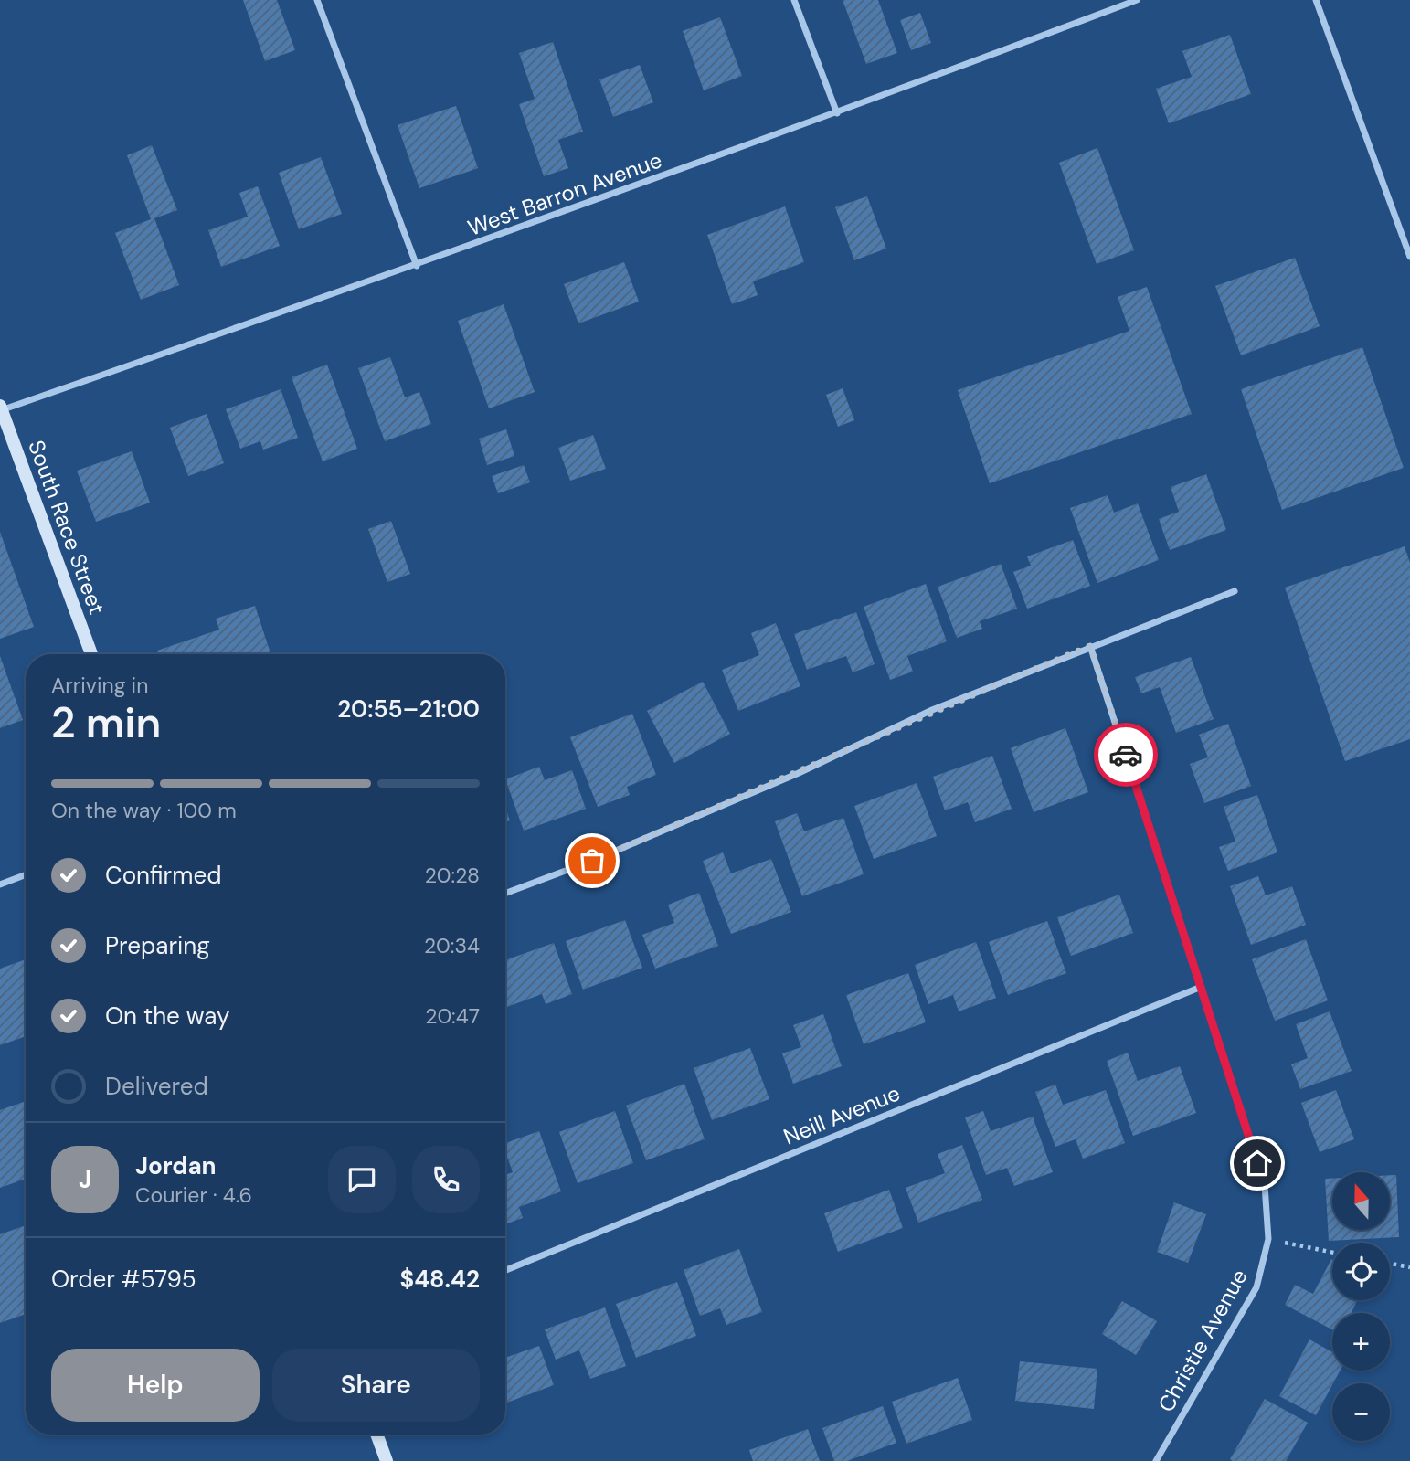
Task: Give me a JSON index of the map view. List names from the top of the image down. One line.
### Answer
{"streets":{"main road":["South Race Street"],"street":["West Barron Avenue","Neill Avenue","Christie Avenue"]},"crossings":[["West Barron Avenue","South Race Street"],["Neill Avenue","Christie Avenue"]],"north":"top","page":{"heading":["2 min","Arriving in","20:55–21:00"],"panel":["Jordan","Courier · 4.6","Order #5795","$48.42"],"bar":"On the way · 100 m","list":[["Confirmed","20:28"],["Preparing","20:34"],["On the way","20:47"],"Delivered"],"round":"J","map_buttons":["+","−"],"buttons":["Help","Share"]}}
